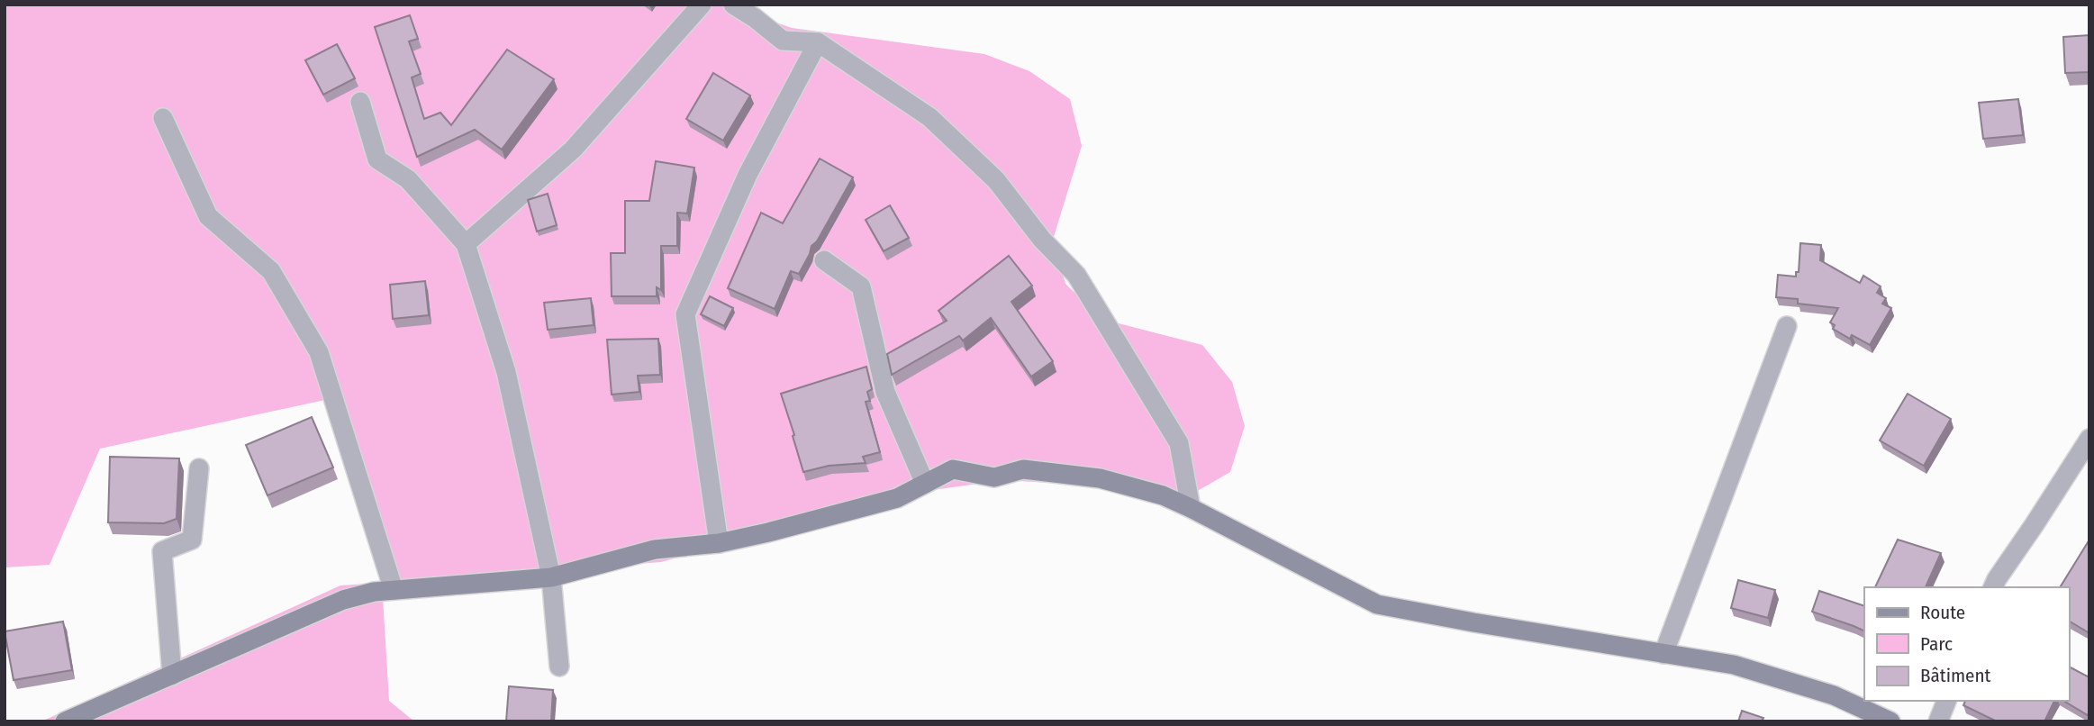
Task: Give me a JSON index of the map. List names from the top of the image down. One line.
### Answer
{"legend":["Route","Parc","Bâtiment"]}
